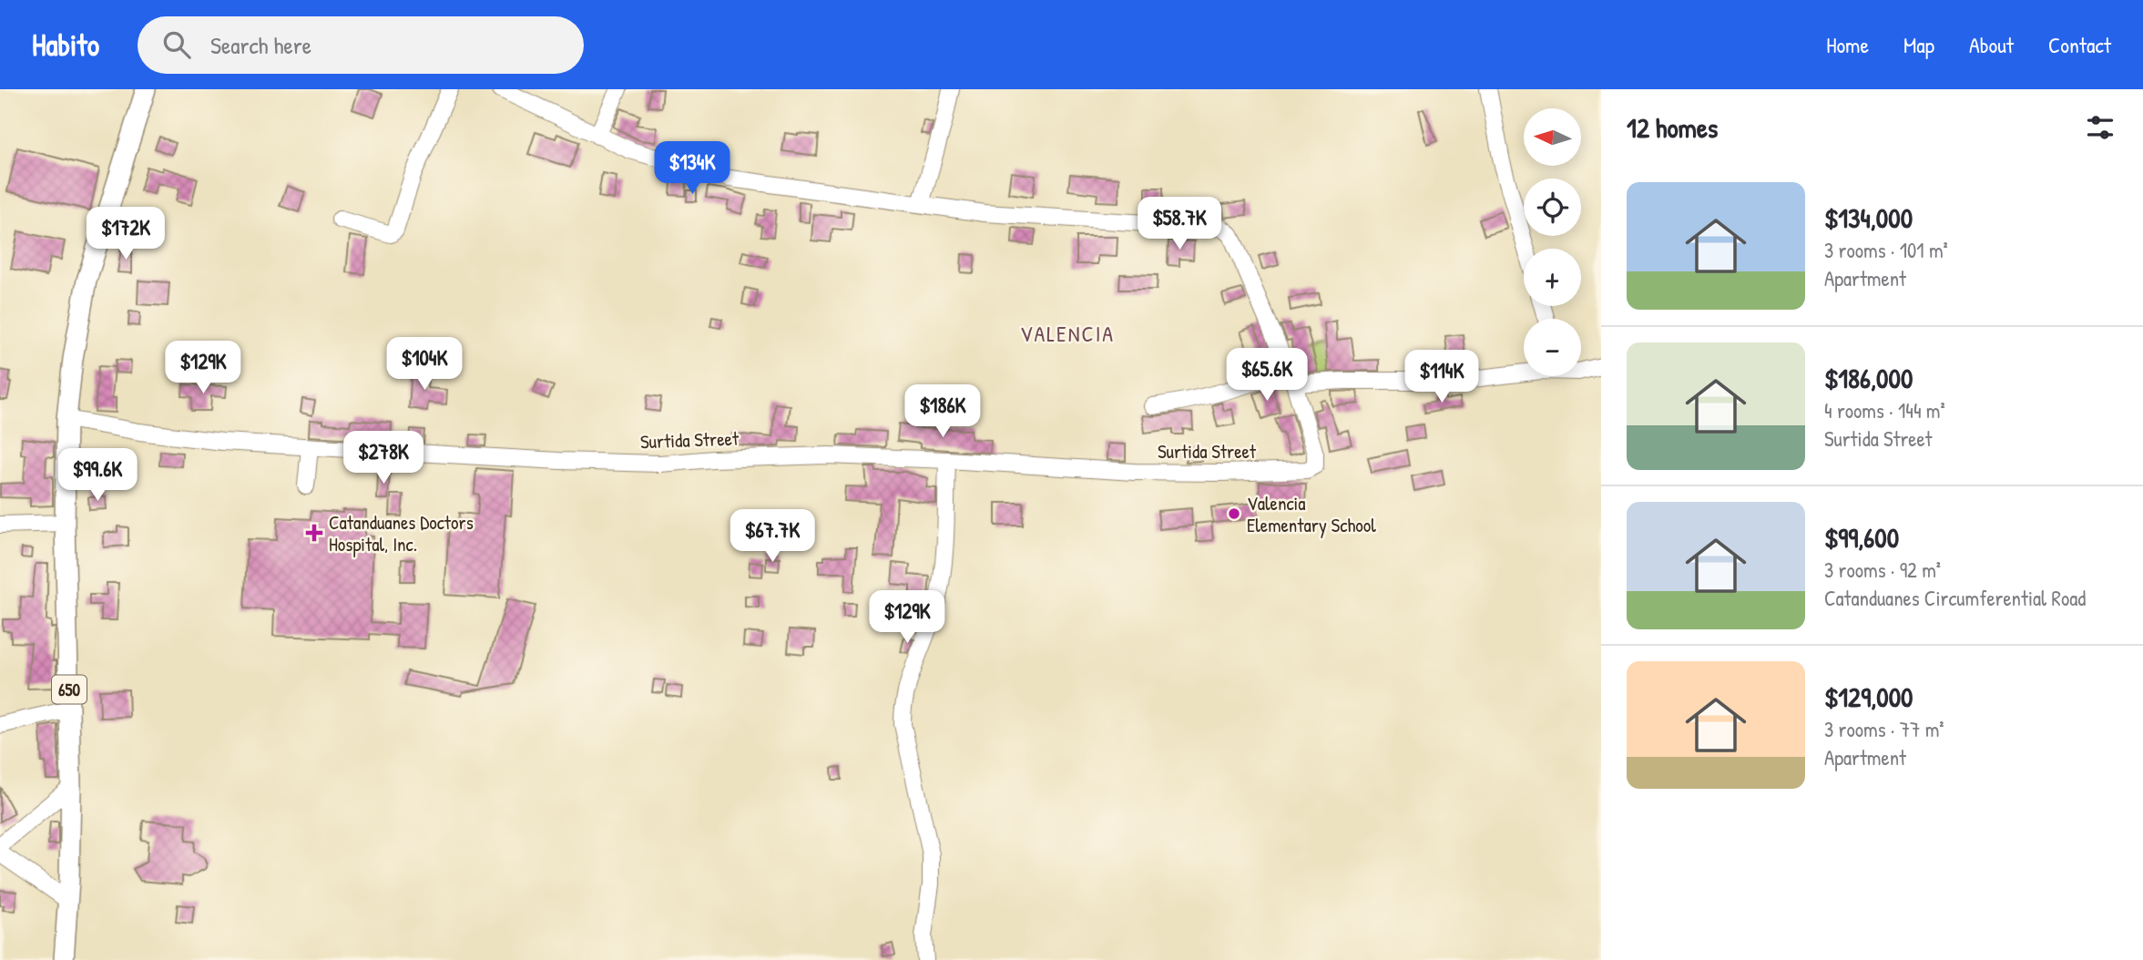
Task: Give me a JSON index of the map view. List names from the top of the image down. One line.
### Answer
{"streets":{"main road":["650"],"street":["Surtida Street"]},"crossings":[["Surtida Street","650"]],"districts":["VALENCIA"],"places":{"other":["Valencia Elementary School"],"health":["Catanduanes Doctors Hospital, Inc."]},"north":"left","page":{"header":"Habito","search":"Search here","nav":["Home","Map","About","Contact"],"heading":"12 homes","map_buttons":["+","−"],"price":["$134K","$58.7K","$172K","$104K","$129K","$65.6K","$114K","$186K","$278K","$99.6K","$67.7K","$129K"],"list":[{"name":"$134,000","note":"3 rooms · 101 m² · Apartment"},{"name":"$186,000","note":"4 rooms · 144 m² · Surtida Street"},{"name":"$99,600","note":"3 rooms · 92 m² · Catanduanes Circumferential Road"},{"name":"$129,000","note":"3 rooms · 77 m² · Apartment"}]}}
